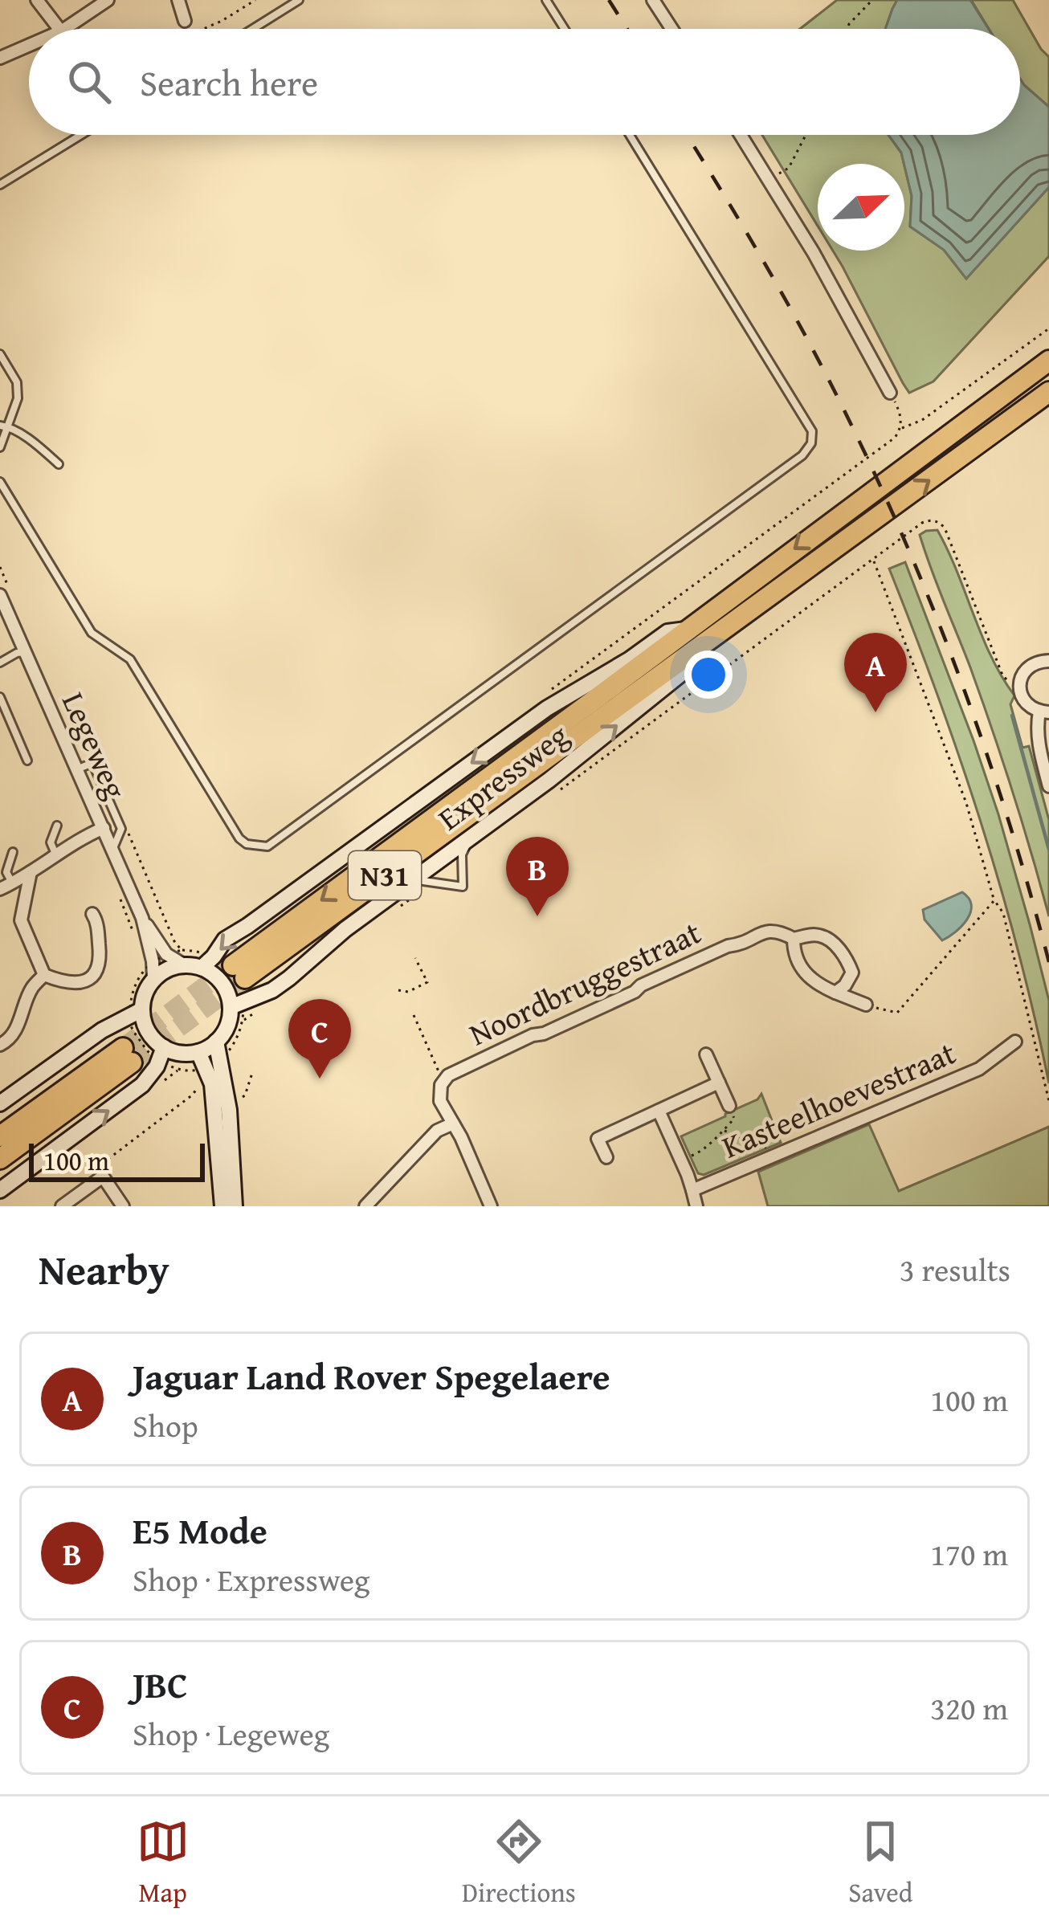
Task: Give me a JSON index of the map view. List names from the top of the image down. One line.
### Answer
{"streets":{"highway":["Expressweg","N31"],"street":["Legeweg","Noordbruggestraat","Kasteelhoevestraat"]},"crossings":[["Legeweg","Expressweg"]],"scale_bar":"100 m","north":"top right","page":{"search":"Search here","pins":["A","B","C"],"scale":"100 m","heading":["Nearby","3 results"],"list":[{"mark":"A","name":"Jaguar Land Rover Spegelaere","note":"Shop","value":"100 m"},{"mark":"B","name":"E5 Mode","note":"Shop · Expressweg","value":"170 m"},{"mark":"C","name":"JBC","note":"Shop · Legeweg","value":"320 m"}],"nav":["Map","Directions","Saved"]}}
